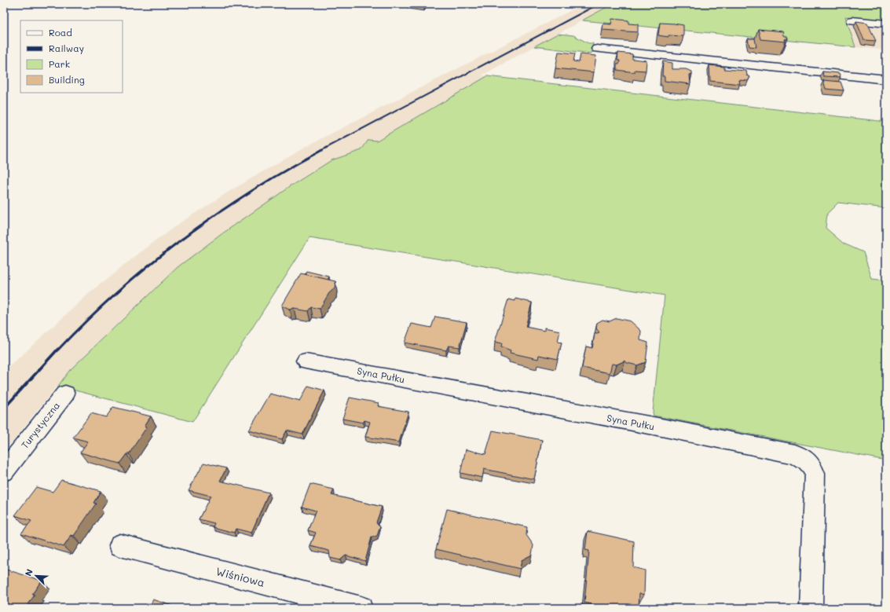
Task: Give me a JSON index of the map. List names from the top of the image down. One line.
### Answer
{"streets":{"street":["Syna Pułku","Turystyczna","Wiśniowa"]},"legend":["Road","Railway","Park","Building"],"north":"top left"}
